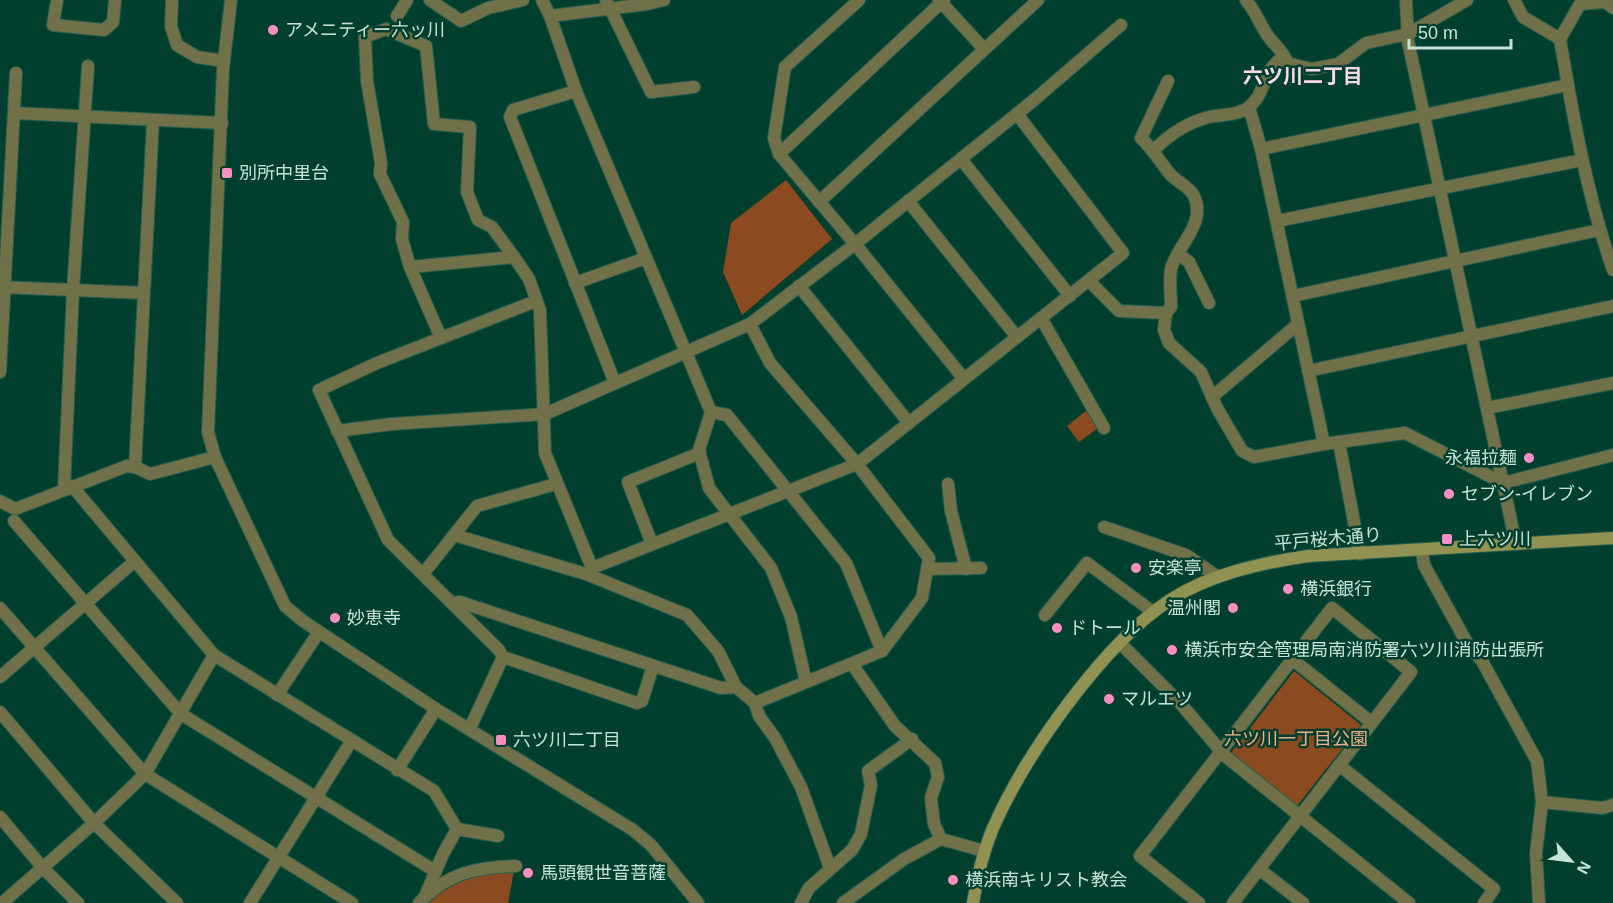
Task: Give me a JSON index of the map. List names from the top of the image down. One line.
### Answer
{"streets":{"main road":["平戸桜木通り"]},"districts":["六ツ川二丁目"],"parks":["六ツ川一丁目公園"],"places":{"other":["アメニティー六ッ川","永福拉麺","セブン-イレブン","安楽亭","横浜銀行","温州閣","妙恵寺","ドトール","横浜市安全管理局南消防署六ツ川消防出張所","マルエツ","馬頭観世音菩薩","横浜南キリスト教会"],"transit":["別所中里台","上六ツ川","六ツ川二丁目"]},"scale_bar":"50 m","north":"bottom right"}
